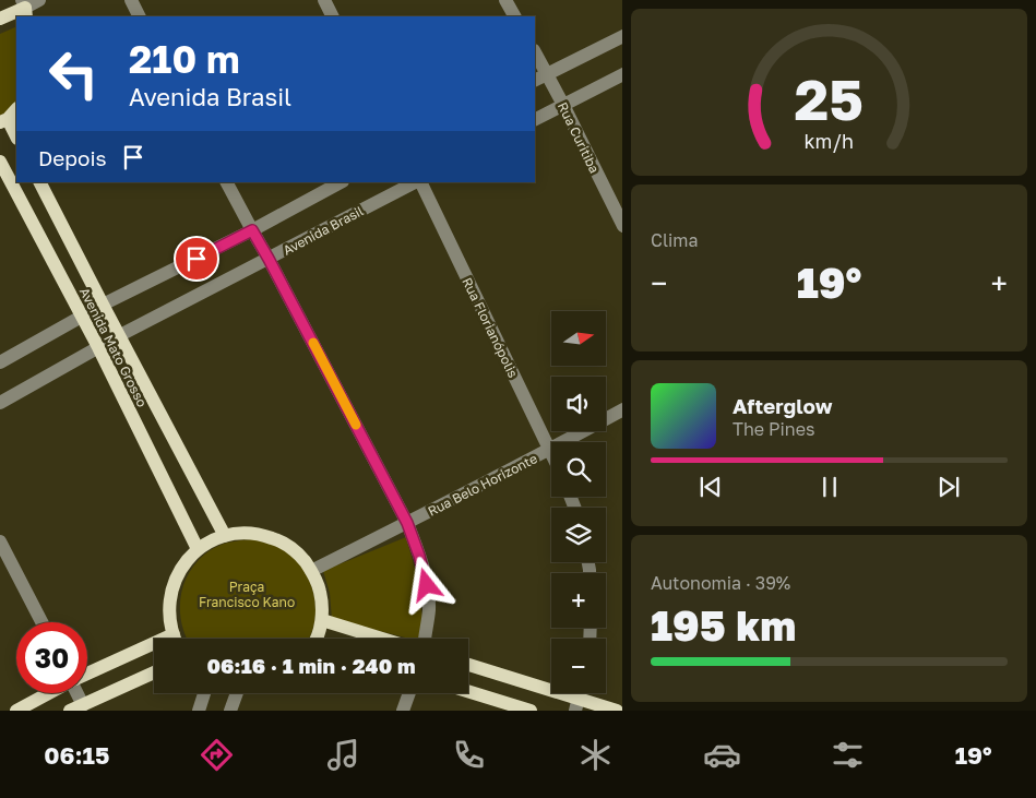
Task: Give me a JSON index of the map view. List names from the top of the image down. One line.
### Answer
{"streets":{"main road":["Avenida Mato Grosso"],"street":["Rua Curitiba","Avenida Brasil","Rua Florianópolis","Rua Belo Horizonte"]},"crossings":[["Avenida Brasil","Avenida Mato Grosso"],["Rua Florianópolis","Rua Belo Horizonte"]],"parks":["Praça Francisco Kano"],"north":"right","page":{"turn":["210 m","Avenida Brasil"],"then":"Depois","tile":["Clima",["Autonomia · 39%","195 km"]],"heat":["−","19°","+"],"map_buttons":["+","−"],"song":["Afterglow","The Pines"],"limit":"30","trip":"06:16 · 1 min · 240 m","tabs":["06:15","19°"],"gauge":["25","km/h"]}}
